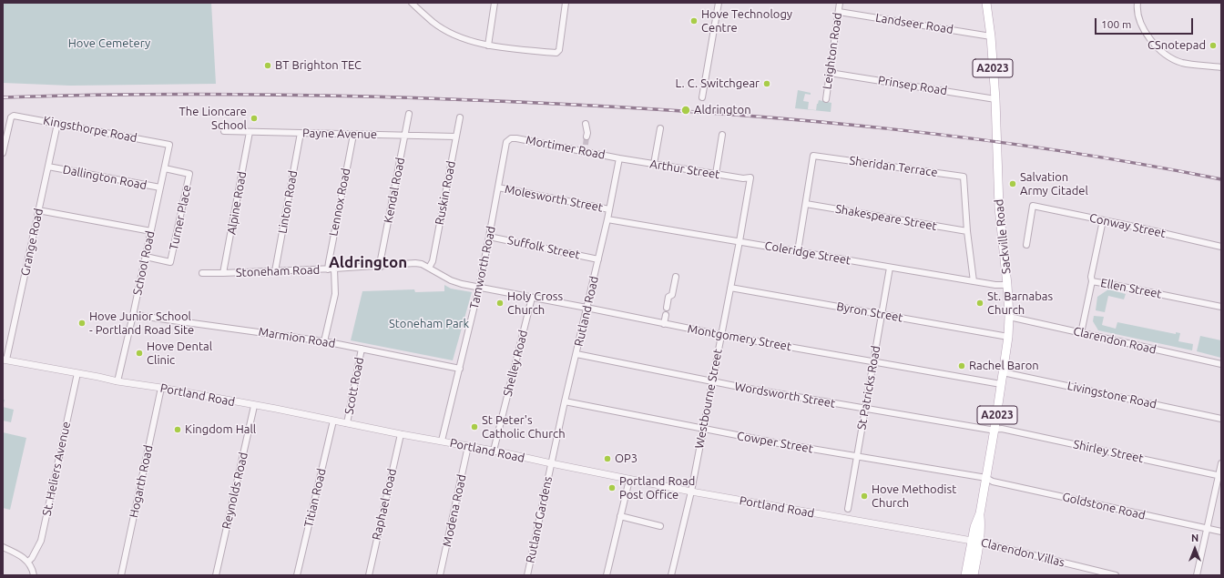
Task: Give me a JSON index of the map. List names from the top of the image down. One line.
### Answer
{"streets":{"main road":["A2023","Sackville Road"],"street":["Landseer Road","Leighton Road","Prinsep Road","Kingsthorpe Road","Payne Avenue","Mortimer Road","Sheridan Terrace","Arthur Street","Dallington Road","Kendal Road","Ruskin Road","Molesworth Street","Linton Road","Lennox Road","Alpine Road","Turner Place","Shakespeare Street","Conway Street","Grange Road","Suffolk Street","Coleridge Street","School Road","Tamworth Road","Stoneham Road","Ellen Street","Rutland Road","Byron Street","Marmion Road","Montgomery Street","Clarendon Road","Shelley Road","Scott Road","St Patricks Road","Portland Road","Wordsworth Street","Livingstone Road","Westbourne Street","Cowper Street","Shirley Street","St. Heliers Avenue","Hogarth Road","Reynolds Road","Titian Road","Raphael Road","Goldstone Road","Modena Road","Rutland Gardens","Clarendon Villas"]},"crossings":[["Landseer Road","Leighton Road"],["Landseer Road","Sackville Road"],["Leighton Road","Prinsep Road"],["Prinsep Road","Sackville Road"],["Kingsthorpe Road","Grange Road"],["Kingsthorpe Road","School Road"],["Payne Avenue","Kendal Road"],["Payne Avenue","Ruskin Road"],["Payne Avenue","Linton Road"],["Payne Avenue","Lennox Road"],["Payne Avenue","Alpine Road"],["Mortimer Road","Arthur Street"],["Mortimer Road","Tamworth Road"],["Mortimer Road","Rutland Road"],["Sheridan Terrace","Shakespeare Street"],["Sheridan Terrace","Coleridge Street"],["Arthur Street","Rutland Road"],["Arthur Street","Westbourne Street"],["Dallington Road","Grange Road"],["Dallington Road","School Road"],["Kendal Road","Stoneham Road"],["Ruskin Road","Stoneham Road"],["Molesworth Street","Tamworth Road"],["Molesworth Street","Rutland Road"],["Linton Road","Stoneham Road"],["Lennox Road","Stoneham Road"],["Alpine Road","Stoneham Road"],["Turner Place","School Road"],["Sackville Road","Coleridge Street"],["Sackville Road","Byron Street"],["Sackville Road","Montgomery Street"],["Sackville Road","Clarendon Road"],["Sackville Road","Portland Road"],["Sackville Road","Wordsworth Street"],["Sackville Road","Livingstone Road"],["Sackville Road","Cowper Street"],["Sackville Road","Shirley Street"],["Sackville Road","Goldstone Road"],["Sackville Road","Clarendon Villas"],["Grange Road","Portland Road"],["Suffolk Street","Tamworth Road"],["Suffolk Street","Rutland Road"],["Coleridge Street","Rutland Road"],["Coleridge Street","St Patricks Road"],["Coleridge Street","Westbourne Street"],["School Road","Marmion Road"],["School Road","Portland Road"],["Tamworth Road","Stoneham Road"],["Tamworth Road","Marmion Road"],["Tamworth Road","Montgomery Street"],["Tamworth Road","Portland Road"],["Stoneham Road","Montgomery Street"],["Ellen Street","Clarendon Road"],["Rutland Road","Montgomery Street"],["Rutland Road","Portland Road"],["Rutland Road","Wordsworth Street"],["Rutland Road","Cowper Street"],["Rutland Road","Rutland Gardens"],["Byron Street","St Patricks Road"],["Byron Street","Westbourne Street"],["Marmion Road","Scott Road"],["Montgomery Street","Shelley Road"],["Montgomery Street","St Patricks Road"],["Montgomery Street","Westbourne Street"],["Shelley Road","Portland Road"],["Scott Road","Portland Road"],["St Patricks Road","Wordsworth Street"],["St Patricks Road","Cowper Street"],["Portland Road","Westbourne Street"],["Portland Road","St. Heliers Avenue"],["Portland Road","Hogarth Road"],["Portland Road","Reynolds Road"],["Portland Road","Titian Road"],["Portland Road","Raphael Road"],["Portland Road","Modena Road"],["Portland Road","Rutland Gardens"],["Portland Road","Clarendon Villas"],["Wordsworth Street","Westbourne Street"],["Wordsworth Street","Shirley Street"],["Westbourne Street","Cowper Street"],["Cowper Street","Goldstone Road"]],"districts":["Aldrington"],"parks":["Hove Cemetery","Stoneham Park"],"places":["Hove Technology Centre","CSnotepad","BT Brighton TEC","L. C. Switchgear","Aldrington","The Lioncare School","Salvation Army Citadel","Holy Cross Church","St. Barnabas Church","Hove Junior School - Portland Road Site","Hove Dental Clinic","Rachel Baron","St Peter's Catholic Church","Kingdom Hall","OP3","Portland Road Post Office","Hove Methodist Church"],"scale_bar":"100 m","north":"top"}
